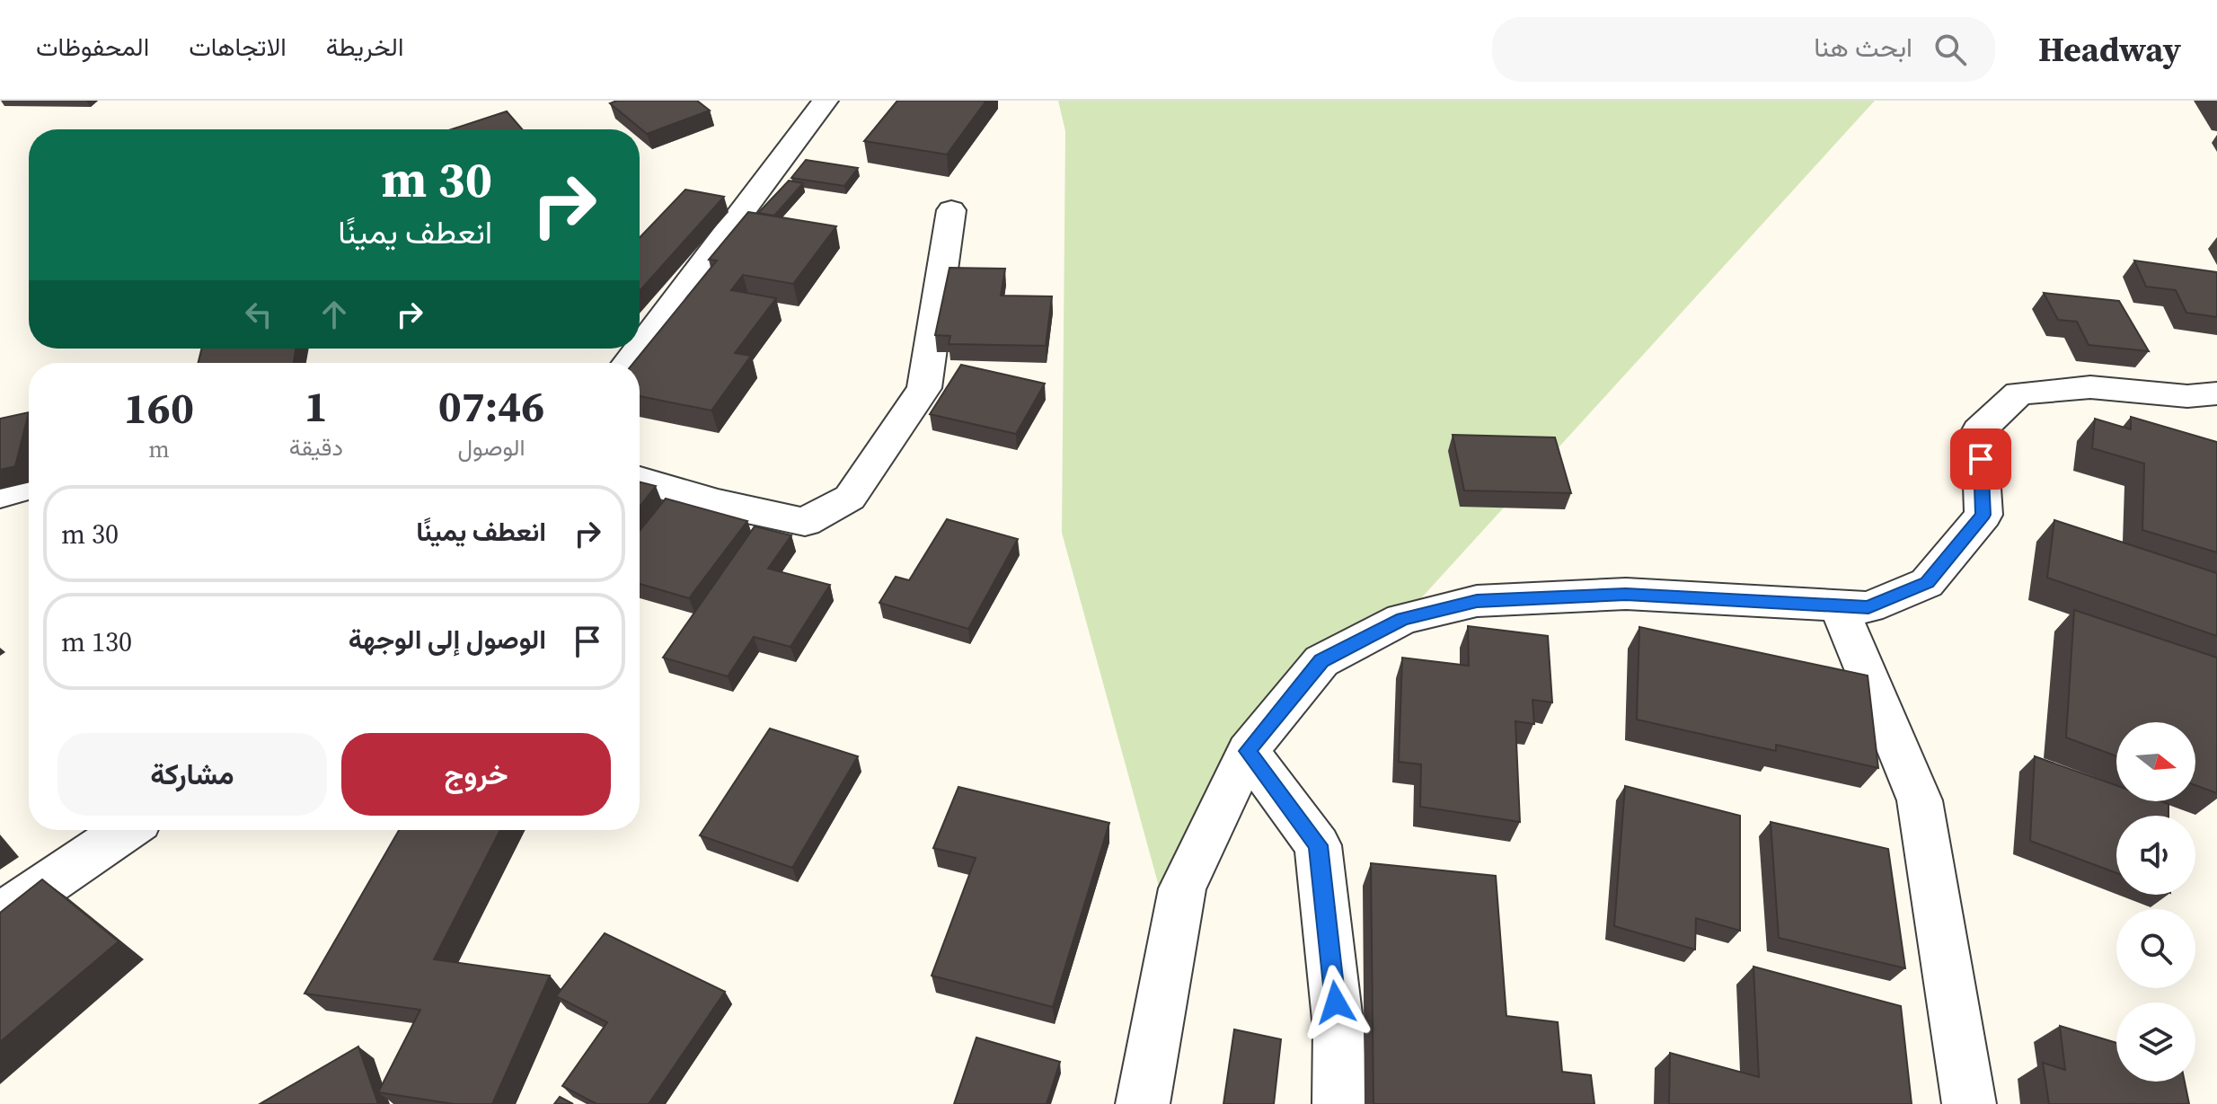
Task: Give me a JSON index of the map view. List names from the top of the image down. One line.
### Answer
{"north":"right","page":{"header":"Headway","search":"ابحث هنا","nav":["الخريطة","الاتجاهات","المحفوظات"],"turn":["30 m","انعطف يمينًا"],"eta":["07:46","الوصول","1","دقيقة","160","m"],"list":[{"name":"انعطف يمينًا","value":"30 m"},{"name":"الوصول إلى الوجهة","value":"130 m"}],"buttons":["خروج","مشاركة"]}}
